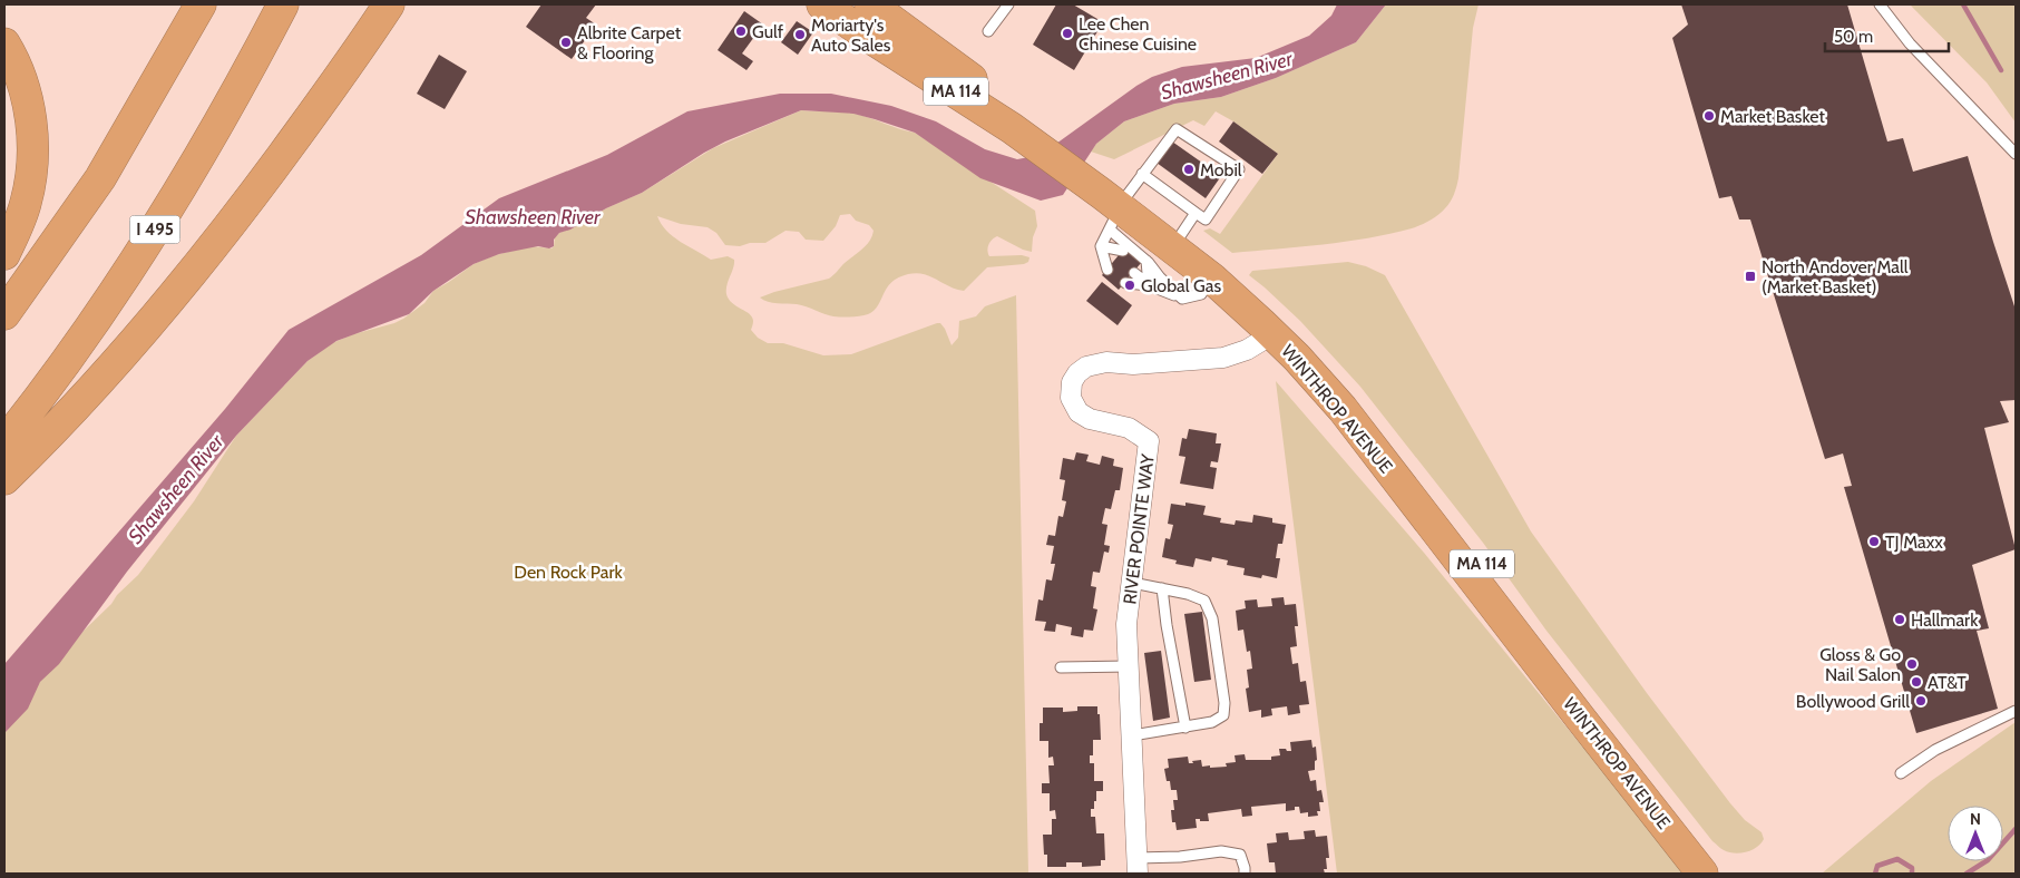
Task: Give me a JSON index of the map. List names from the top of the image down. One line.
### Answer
{"streets":{"highway":["MA 114","I 495","WINTHROP AVENUE"],"street":["RIVER POINTE WAY"]},"crossings":[["WINTHROP AVENUE","RIVER POINTE WAY"]],"water":["Shawsheen River"],"parks":["Den Rock Park"],"places":{"other":["Gulf","Lee Chen Chinese Cuisine","Moriarty's Auto Sales","Albrite Carpet & Flooring","Market Basket","Mobil","Global Gas","TJ Maxx","Hallmark","Gloss & Go Nail Salon","AT&T","Bollywood Grill"],"transit":["North Andover Mall (Market Basket)"]},"scale_bar":"50 m","north":"top"}
